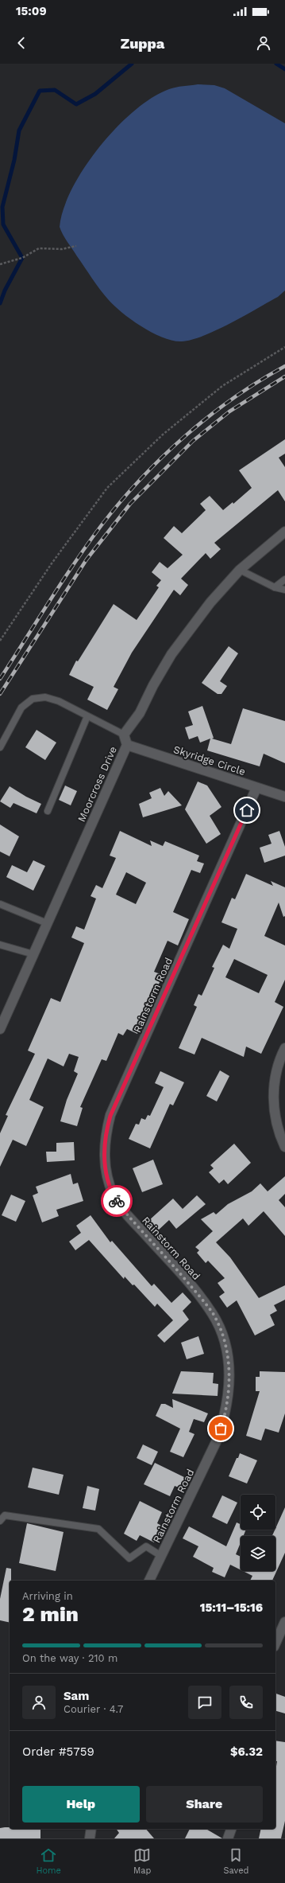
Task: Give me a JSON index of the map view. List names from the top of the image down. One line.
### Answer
{"streets":{"street":["Skyridge Circle","Moorcross Drive","Rainstorm Road"]},"crossings":[["Skyridge Circle","Moorcross Drive"],["Skyridge Circle","Rainstorm Road"]],"page":{"status":"15:09","header":"Zuppa","heading":["2 min","Arriving in","15:11–15:16"],"panel":["Sam","Courier · 4.7","Order #5759","$6.32"],"bar":"On the way · 210 m","buttons":["Help","Share"],"tabs":["Home","Map","Saved"]}}
